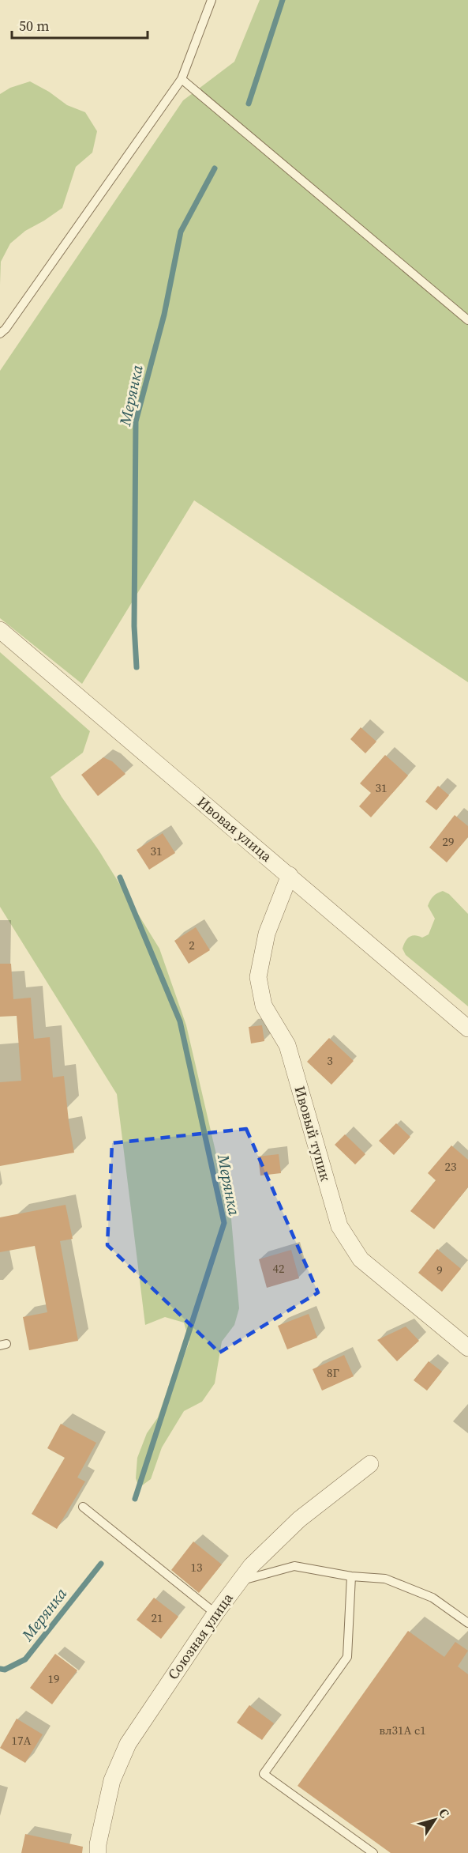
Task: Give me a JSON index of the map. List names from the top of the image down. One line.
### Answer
{"streets":{"street":["Ивовая улица","Ивовый тупик","Союзная улица"]},"crossings":[["Ивовая улица","Ивовый тупик"]],"water":["Мерянка"],"house_numbers":["31","29","31","2","3","23","42","9","8Г","13","21","19","вл31А с1","17А"],"scale_bar":"50 m","north":"top right"}
